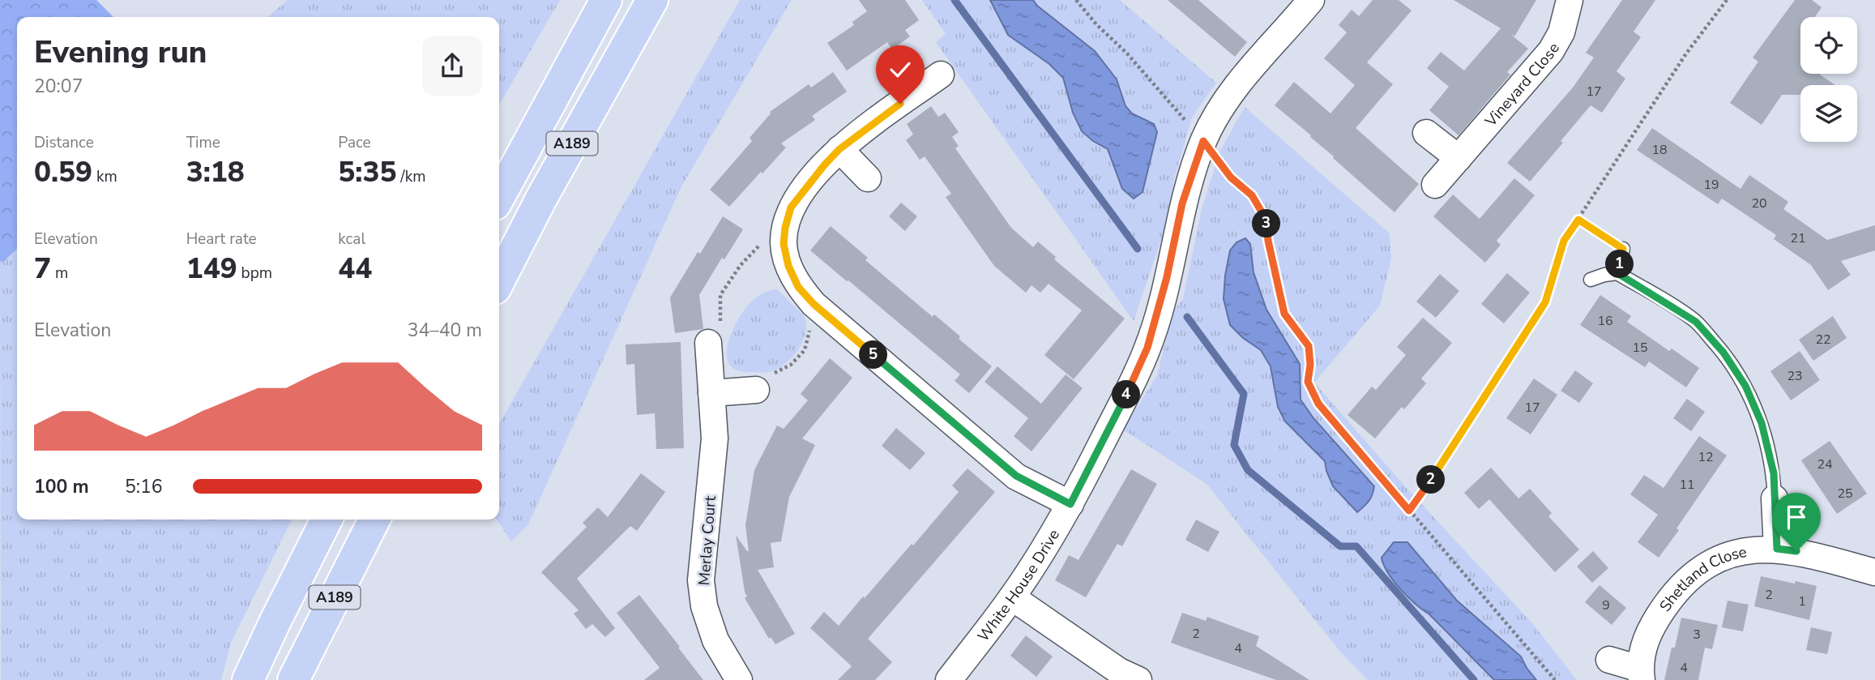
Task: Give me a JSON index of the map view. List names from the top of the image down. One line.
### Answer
{"streets":{"main road":["A189"],"street":["Vineyard Close","Merlay Court","Shetland Close","White House Drive"]},"house_numbers":["17","18","19","20","21","16","22","15","23","17","12","24","11","25","2","1","9","2","3","4","4"],"page":{"heading":["Evening run","20:07"],"stats":[["Distance","0.59 km"],["Time","3:18"],["Pace","5:35 /km"],["Elevation","7 m"],["Heart rate","149 bpm"],["kcal","44"]],"pins":["3","1","5","4","2"],"chart":["Elevation","34–40 m"],"list":[{"name":"100 m","note":"5:16"}]}}
